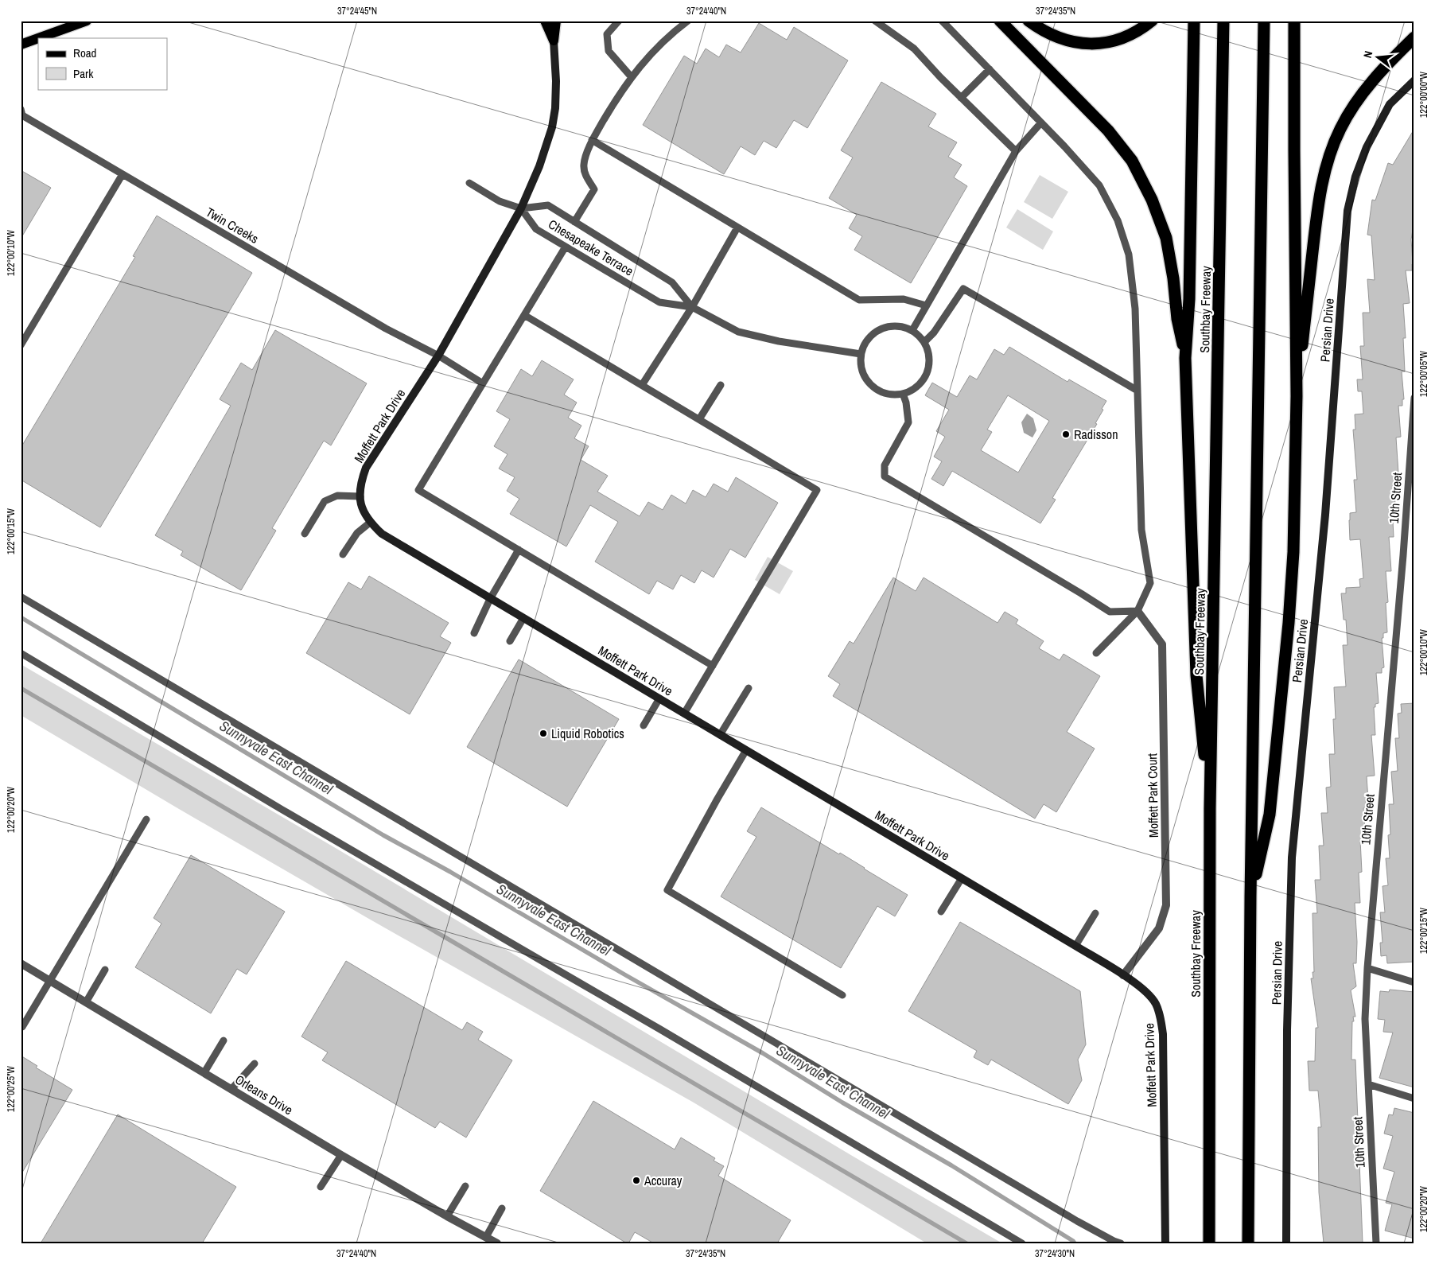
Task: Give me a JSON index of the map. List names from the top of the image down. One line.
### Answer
{"streets":{"highway":["Southbay Freeway"],"street":["Persian Drive","Moffett Park Drive","Moffett Park Court","Orleans Drive"],"lane":["Twin Creeks","Chesapeake Terrace","10th Street"]},"crossings":[["Twin Creeks","Moffett Park Drive"],["Chesapeake Terrace","Moffett Park Drive"],["Moffett Park Drive","Moffett Park Court"]],"water":["Sunnyvale East Channel"],"places":["Radisson","Liquid Robotics","Accuray"],"legend":["Road","Park"],"north":"left","coordinates":["37°24'45\"N","37°24'40\"N","37°24'35\"N","122°00'00\"W","122°00'10\"W","122°00'05\"W","122°00'15\"W","122°00'20\"W","122°00'25\"W","37°24'30\"N"]}
